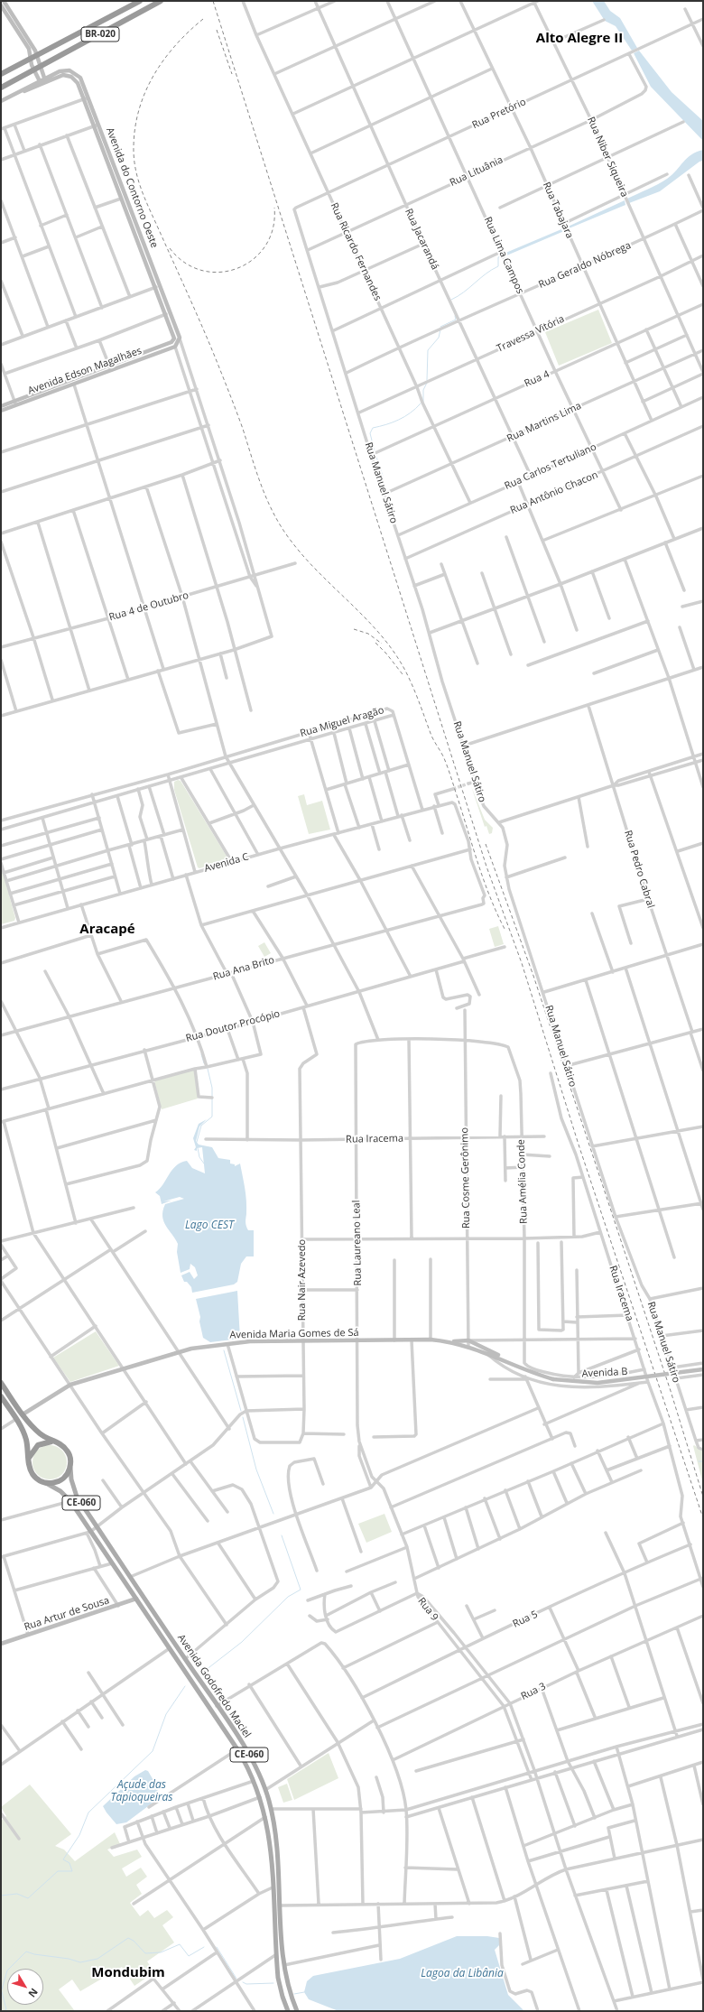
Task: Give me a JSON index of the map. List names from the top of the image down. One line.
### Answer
{"streets":{"highway":["BR-020","CE-060","Avenida Godofredo Maciel"],"street":["Rua Pretório","Rua Niber Siqueira","Rua Lituânia","Avenida do Contorno Oeste","Rua Tabajara","Rua Jacarandá","Rua Ricardo Fernandes","Rua Lima Campos","Rua Geraldo Nóbrega","Travessa Vitória","Avenida Edson Magalhães","Rua 4","Rua Martins Lima","Rua Carlos Tertuliano","Rua Manuel Sátiro","Rua Antônio Chacon","Rua 4 de Outubro","Rua Miguel Aragão","Avenida C","Rua Pedro Cabral","Rua Ana Brito","Rua Doutor Procópio","Rua Iracema","Rua Cosme Gerônimo","Rua Amélia Conde","Rua Laureano Leal","Rua Nair Azevedo","Avenida Maria Gomes de Sá","Avenida B","Rua 9","Rua Artur de Sousa","Rua 5","Rua 3"]},"crossings":[["Rua Pretório","Rua Niber Siqueira"],["Rua Pretório","Rua Lituânia"],["Rua Pretório","Rua Tabajara"],["Rua Pretório","Rua Jacarandá"],["Rua Pretório","Rua Ricardo Fernandes"],["Rua Pretório","Rua Lima Campos"],["Rua Pretório","Rua Manuel Sátiro"],["Rua Niber Siqueira","Rua Lituânia"],["Rua Niber Siqueira","Rua Geraldo Nóbrega"],["Rua Niber Siqueira","Travessa Vitória"],["Rua Niber Siqueira","Rua 4"],["Rua Niber Siqueira","Rua Martins Lima"],["Rua Lituânia","Rua Tabajara"],["Rua Lituânia","Rua Jacarandá"],["Rua Lituânia","Rua Ricardo Fernandes"],["Rua Lituânia","Rua Lima Campos"],["Rua Lituânia","Rua Manuel Sátiro"],["Avenida do Contorno Oeste","Avenida Edson Magalhães"],["Rua Tabajara","Rua Geraldo Nóbrega"],["Rua Tabajara","Travessa Vitória"],["Rua Tabajara","Rua 4"],["Rua Tabajara","Rua Martins Lima"],["Rua Tabajara","Rua Carlos Tertuliano"],["Rua Jacarandá","Rua Geraldo Nóbrega"],["Rua Jacarandá","Travessa Vitória"],["Rua Jacarandá","Rua 4"],["Rua Jacarandá","Rua Martins Lima"],["Rua Jacarandá","Rua Carlos Tertuliano"],["Rua Ricardo Fernandes","Rua Geraldo Nóbrega"],["Rua Ricardo Fernandes","Travessa Vitória"],["Rua Ricardo Fernandes","Rua 4"],["Rua Ricardo Fernandes","Rua Martins Lima"],["Rua Ricardo Fernandes","Rua Carlos Tertuliano"],["Rua Lima Campos","Rua Geraldo Nóbrega"],["Rua Lima Campos","Travessa Vitória"],["Rua Lima Campos","Rua 4"],["Rua Lima Campos","Rua Martins Lima"],["Rua Lima Campos","Rua Carlos Tertuliano"],["Rua Lima Campos","Rua Antônio Chacon"],["Rua Geraldo Nóbrega","Rua Manuel Sátiro"],["Travessa Vitória","Rua Manuel Sátiro"],["Rua 4","Rua Manuel Sátiro"],["Rua Martins Lima","Rua Manuel Sátiro"],["Rua Carlos Tertuliano","Rua Manuel Sátiro"],["Rua Manuel Sátiro","Rua Antônio Chacon"],["Avenida C","Rua Ana Brito"],["Rua Doutor Procópio","Rua Nair Azevedo"],["Rua Iracema","Rua Cosme Gerônimo"],["Rua Iracema","Rua Amélia Conde"],["Rua Iracema","Rua Laureano Leal"],["Rua Iracema","Rua Nair Azevedo"],["Rua Iracema","Avenida Maria Gomes de Sá"],["Rua Iracema","Rua 5"],["Rua Cosme Gerônimo","Rua Amélia Conde"],["Rua Cosme Gerônimo","Avenida Maria Gomes de Sá"],["Rua Cosme Gerônimo","Avenida B"],["Rua Amélia Conde","Rua Laureano Leal"],["Rua Amélia Conde","Avenida Maria Gomes de Sá"],["Rua Laureano Leal","Avenida Maria Gomes de Sá"],["Rua Laureano Leal","Rua 9"],["Rua Nair Azevedo","Avenida Maria Gomes de Sá"],["Avenida Maria Gomes de Sá","Avenida B"],["Avenida Maria Gomes de Sá","CE-060"],["Avenida Maria Gomes de Sá","Avenida Godofredo Maciel"],["CE-060","Avenida Godofredo Maciel"],["Rua 9","Rua 5"],["Rua 9","Rua 3"],["Rua Artur de Sousa","Avenida Godofredo Maciel"]],"districts":["Alto Alegre II","Aracapé","Mondubim"],"water":["Lago CEST","Açude das Tapioqueiras","Lagoa da Libânia"],"north":"bottom right"}
